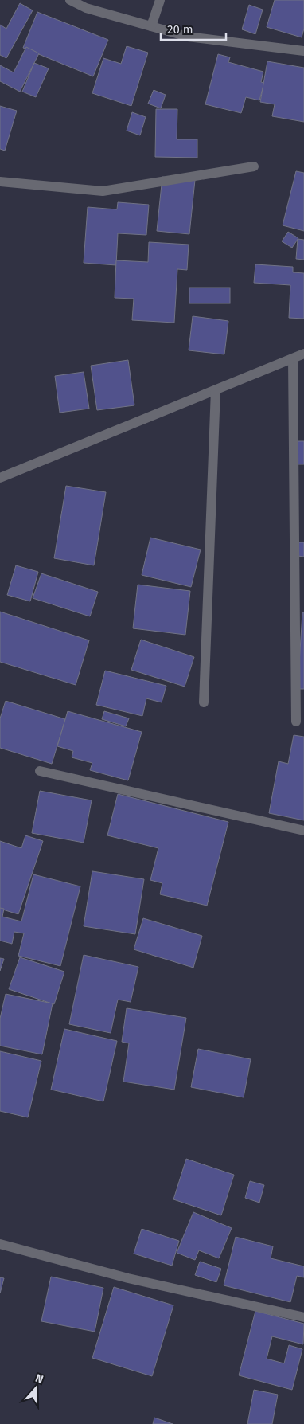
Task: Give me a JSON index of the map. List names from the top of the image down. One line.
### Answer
{"scale_bar":"20 m","north":"top"}
